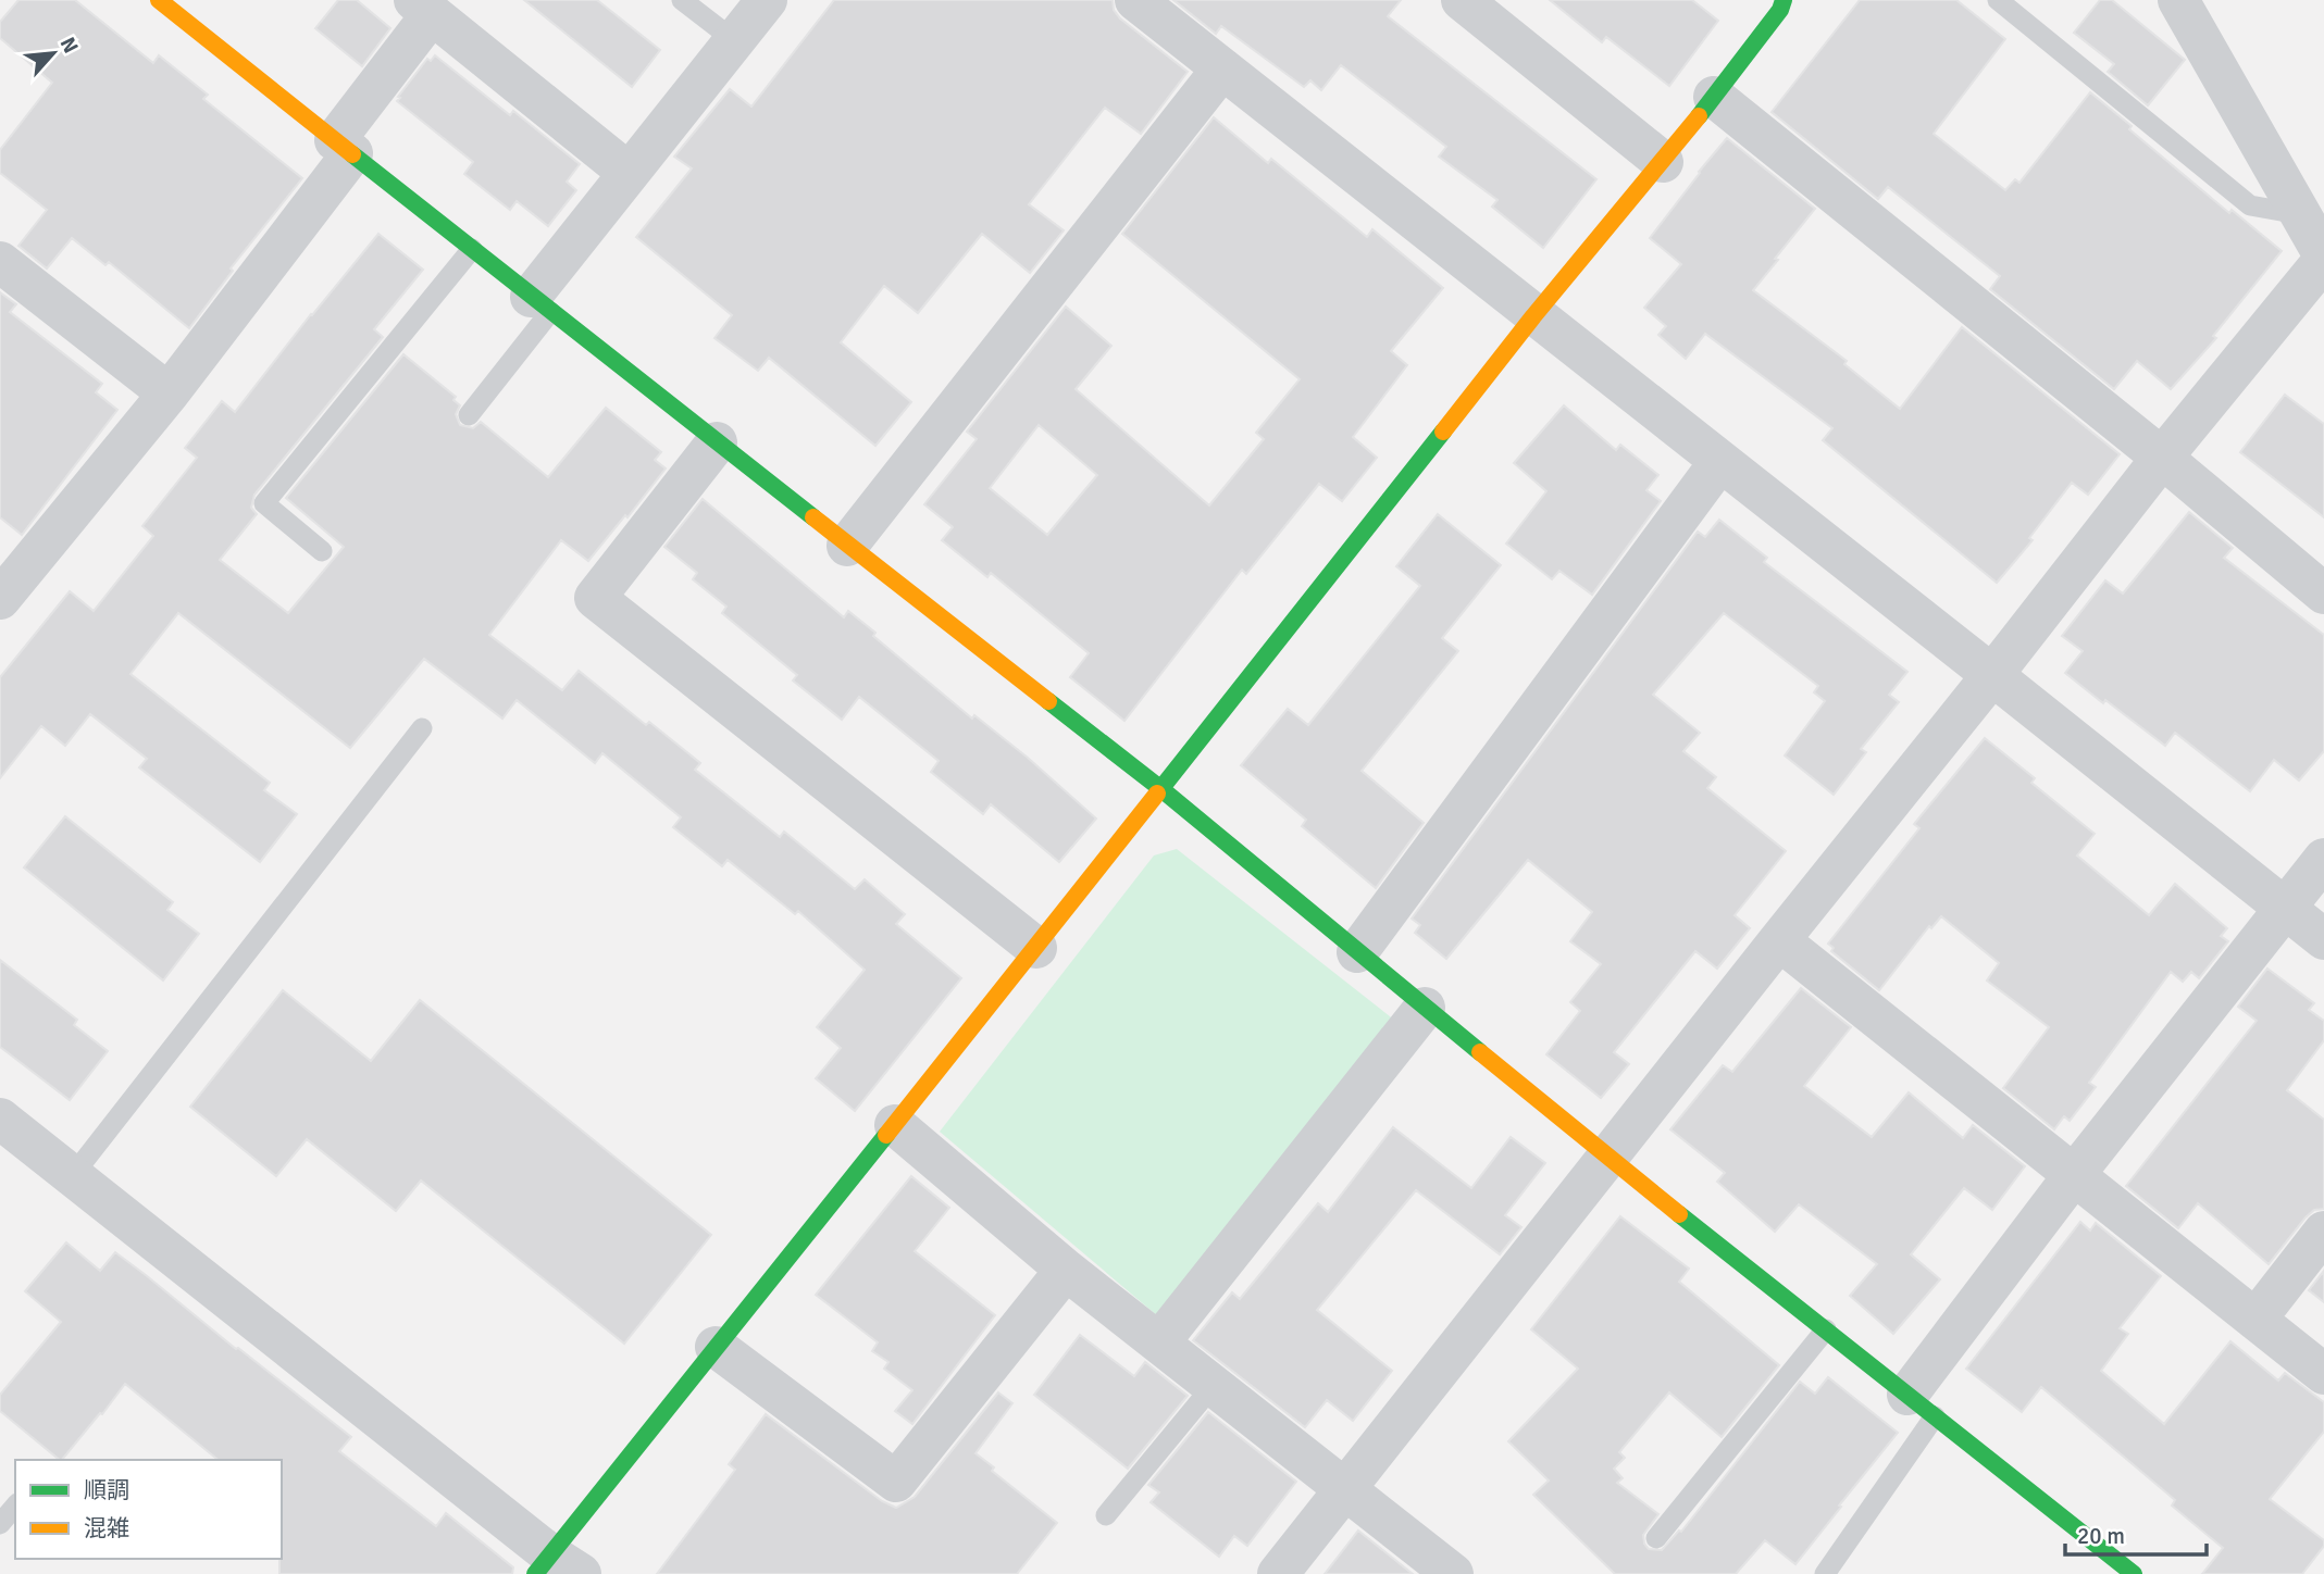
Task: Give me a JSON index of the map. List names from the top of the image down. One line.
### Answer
{"legend":["順調","混雑"],"scale_bar":"20 m","north":"top right"}
